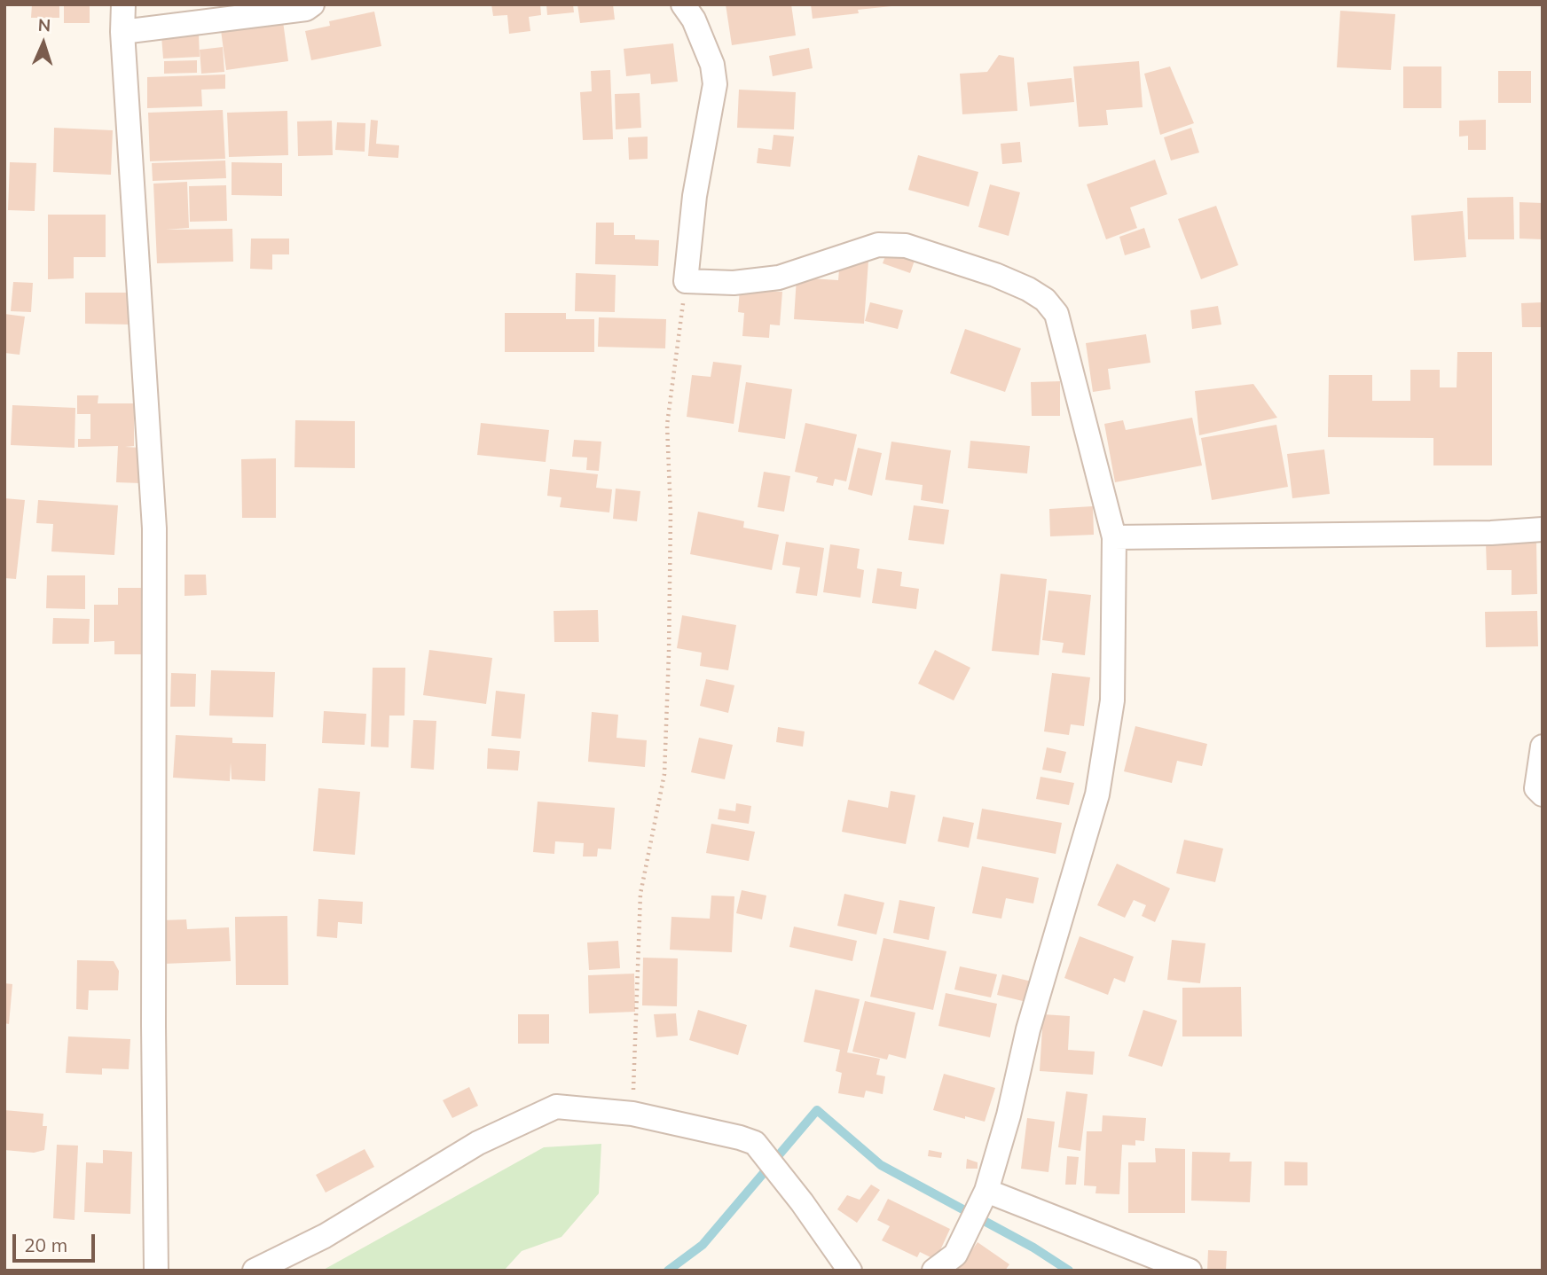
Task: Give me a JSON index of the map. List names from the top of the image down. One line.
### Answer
{"scale_bar":"20 m","north":"top"}
